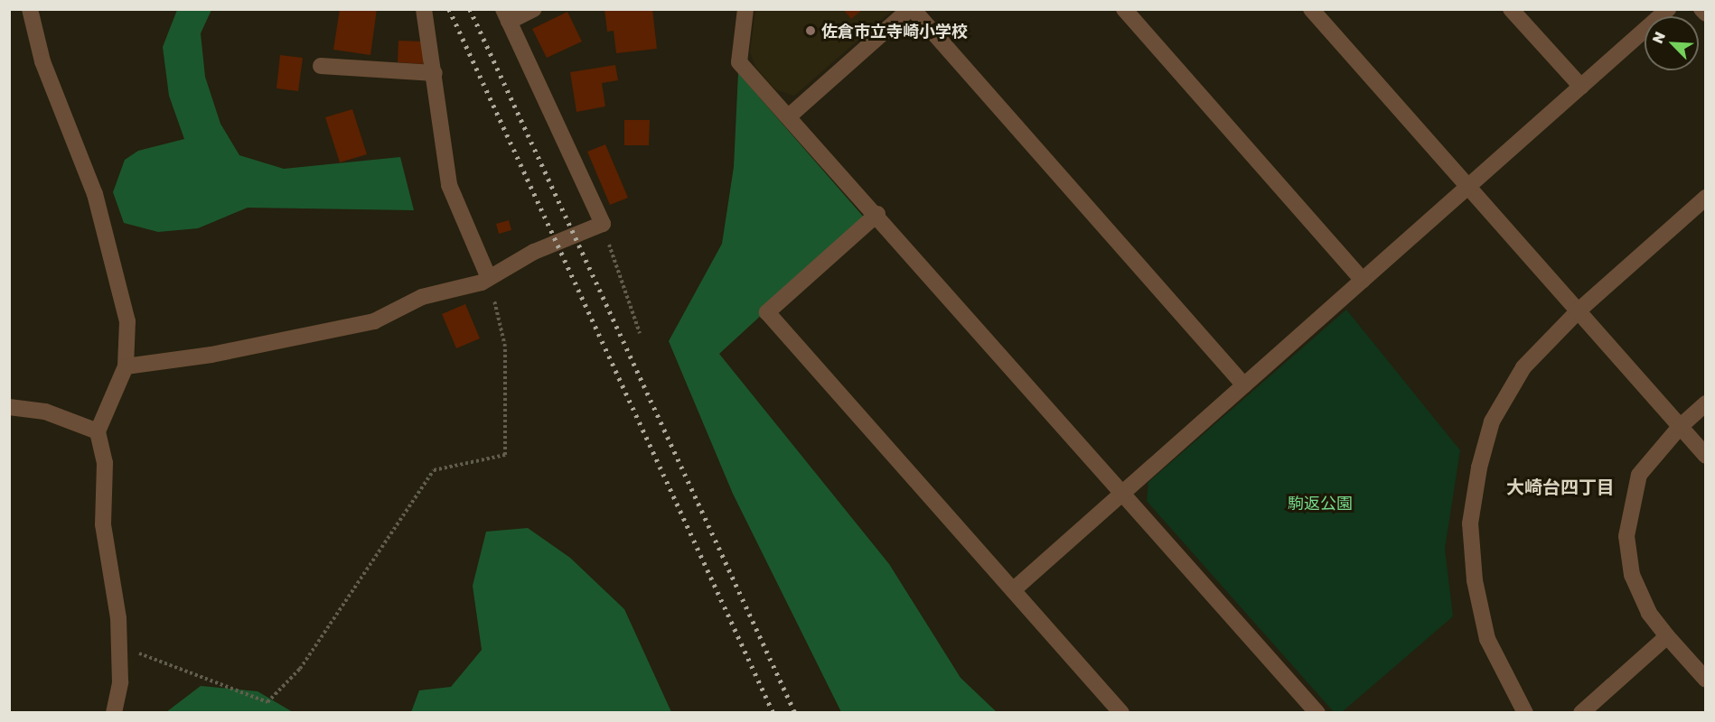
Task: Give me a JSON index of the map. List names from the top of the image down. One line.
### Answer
{"districts":["大崎台四丁目"],"parks":["駒返公園"],"places":["佐倉市立寺崎小学校"],"north":"top left"}
